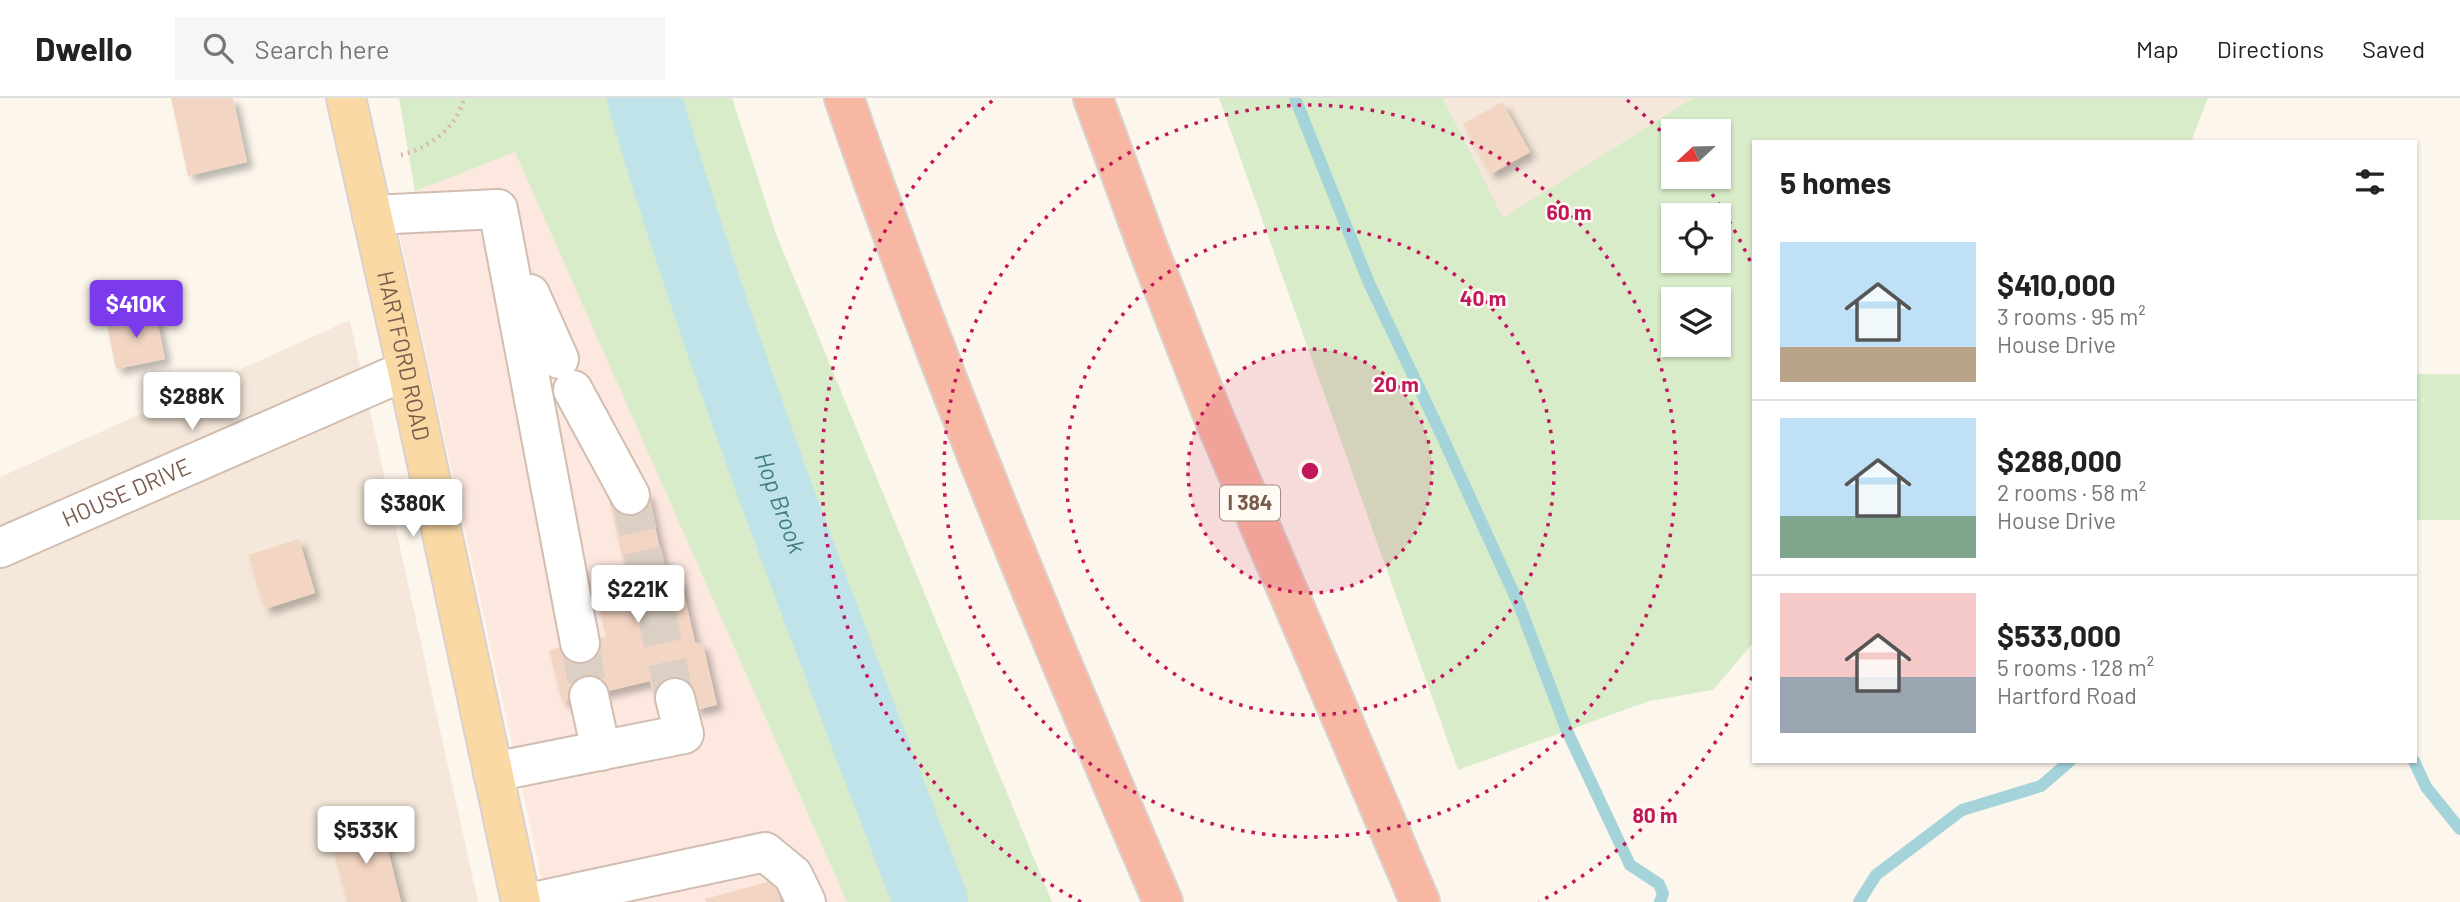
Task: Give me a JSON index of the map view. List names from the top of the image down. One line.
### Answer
{"streets":{"highway":["I 384"],"main road":["HARTFORD ROAD"],"street":["HOUSE DRIVE"]},"crossings":[["HARTFORD ROAD","HOUSE DRIVE"]],"water":["Hop Brook"],"north":"left","page":{"header":"Dwello","search":"Search here","nav":["Map","Directions","Saved"],"heading":"5 homes","list":[{"name":"$410,000","note":"3 rooms · 95 m² · House Drive"},{"name":"$288,000","note":"2 rooms · 58 m² · House Drive"},{"name":"$533,000","note":"5 rooms · 128 m² · Hartford Road"}],"price":["$410K","$288K","$380K","$221K","$533K"]},"rings":["60 m","40 m","20 m","80 m"]}
